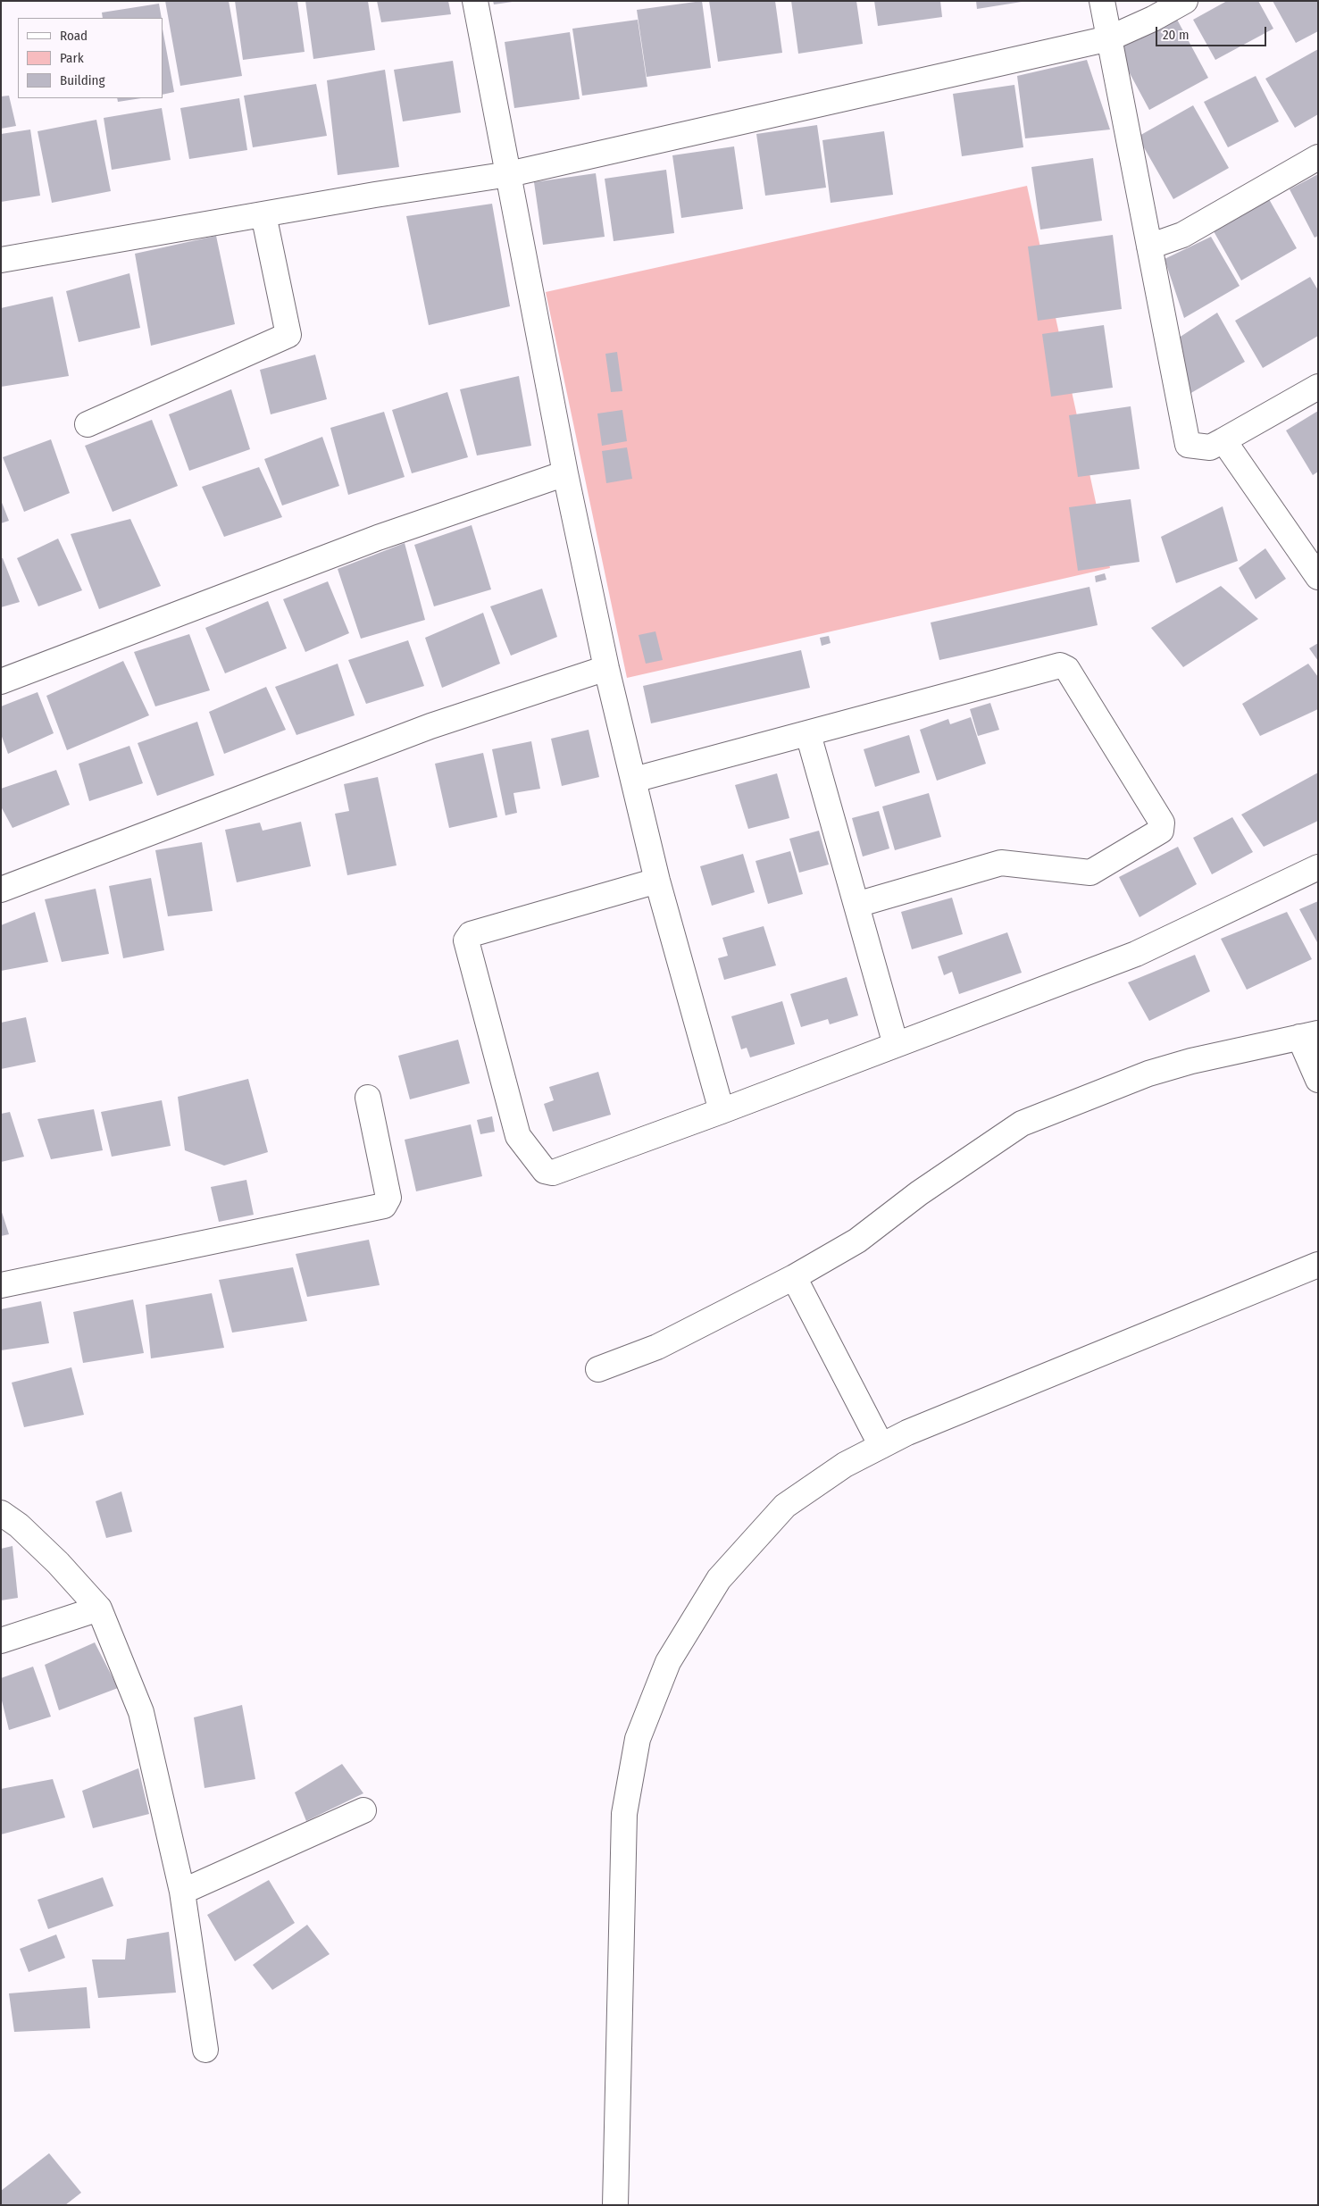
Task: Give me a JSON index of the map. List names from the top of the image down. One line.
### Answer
{"legend":["Road","Park","Building"],"scale_bar":"20 m"}
